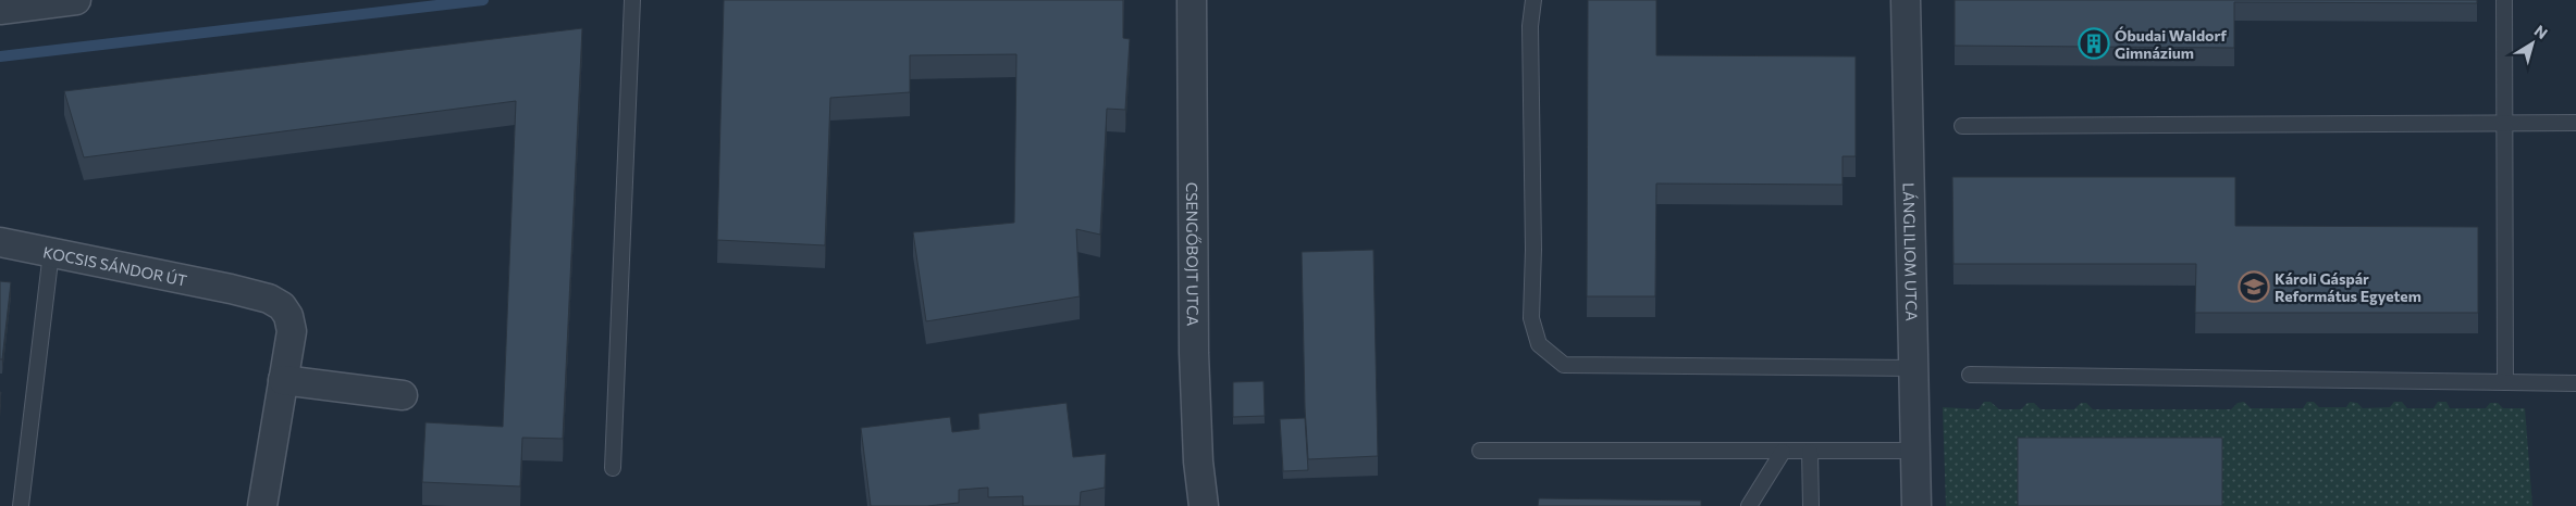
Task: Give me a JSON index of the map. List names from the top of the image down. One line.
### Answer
{"streets":{"street":["CSENGŐBOJT UTCA","LÁNGLILIOM UTCA","KOCSIS SÁNDOR ÚT"]},"places":{"building":["Óbudai Waldorf Gimnázium"],"school or university":["Károli Gáspár Református Egyetem"]},"north":"top right"}
